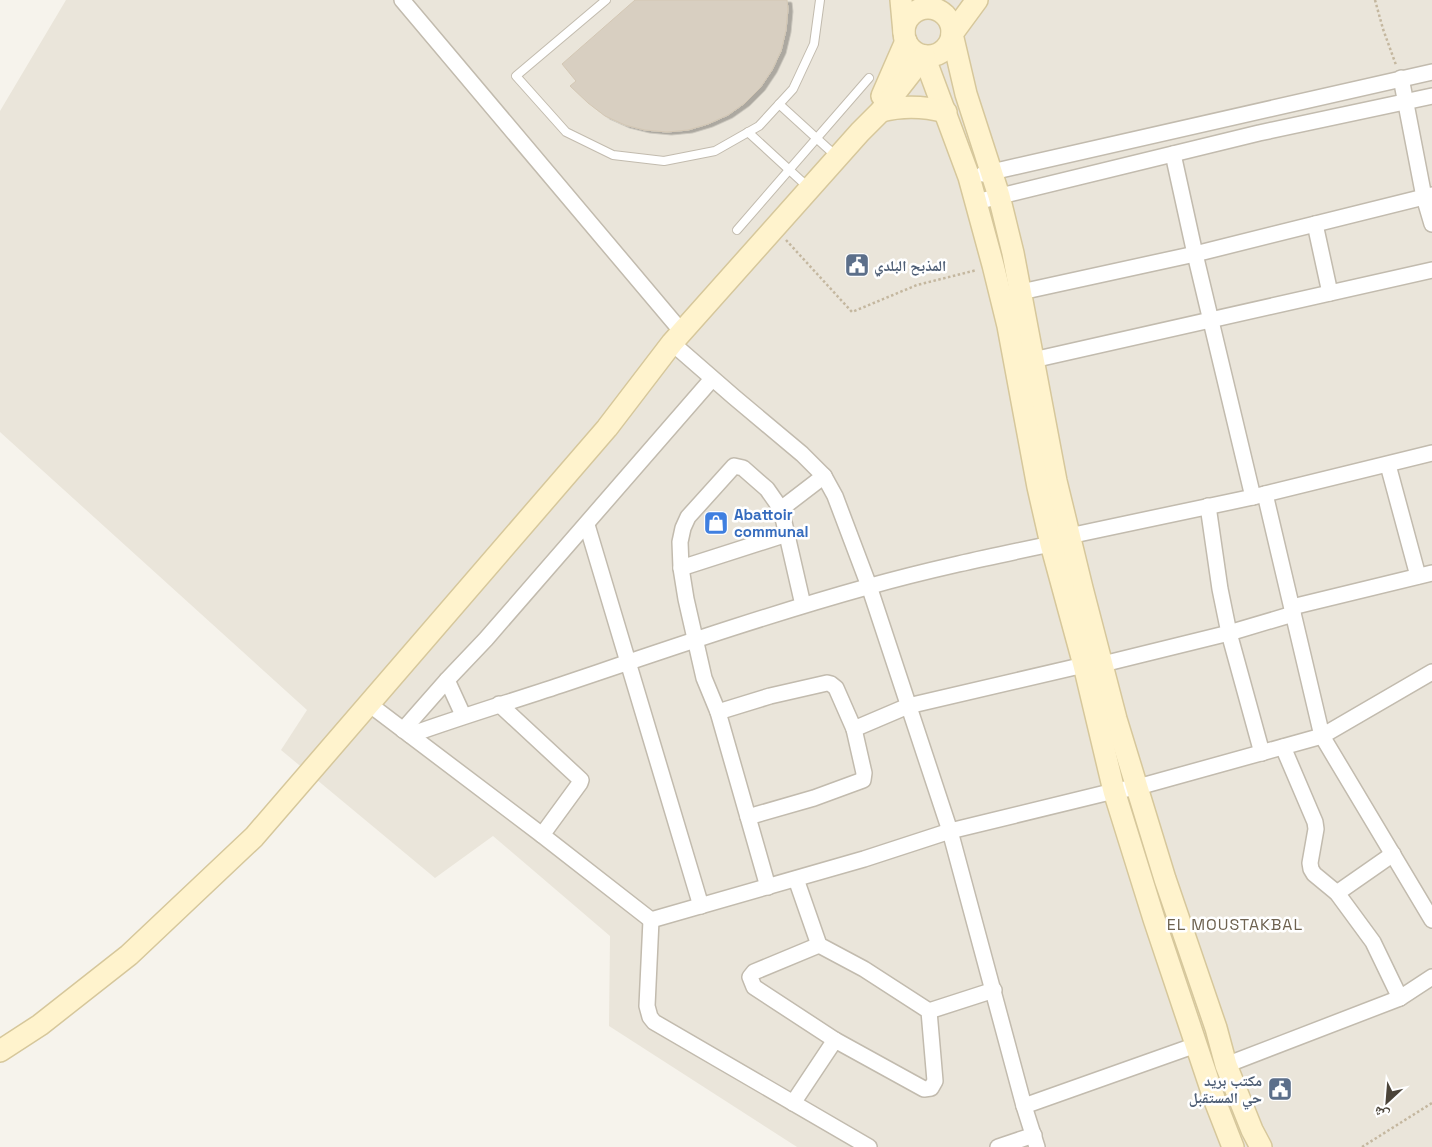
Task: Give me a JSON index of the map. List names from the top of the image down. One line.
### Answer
{"districts":["EL MOUSTAKBAL"],"places":{"public building":["المذبح البلدي","مكتب بريد حي المستقبل"],"shop":["Abattoir communal"]},"north":"bottom left"}
